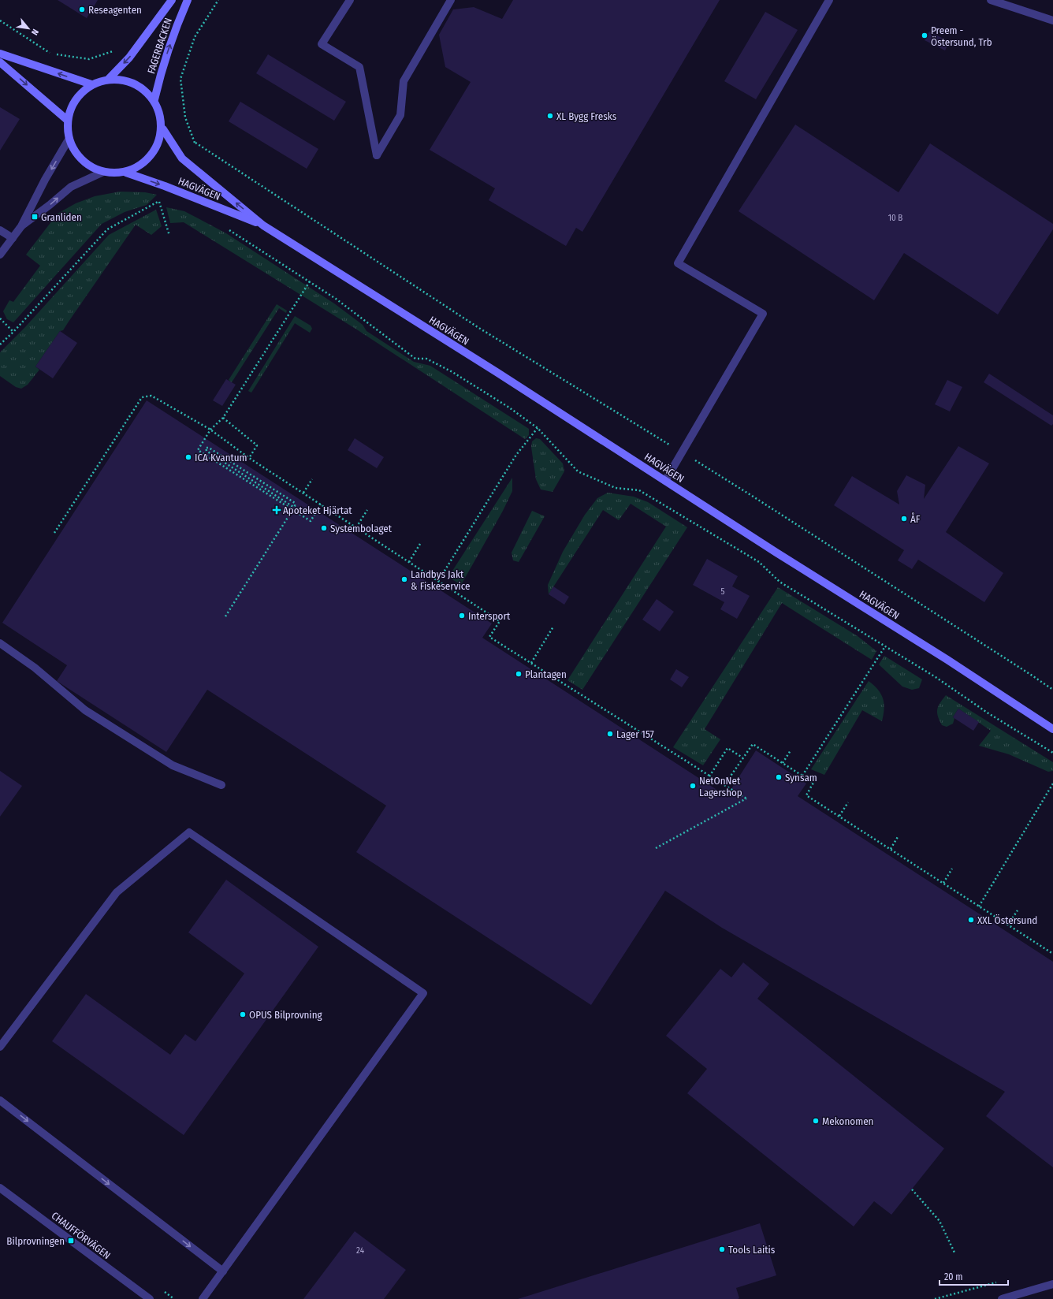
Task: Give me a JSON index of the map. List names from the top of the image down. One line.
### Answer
{"streets":{"street":["FAGERBACKEN","HAGVÄGEN","CHAUFFÖRVÄGEN"]},"crossings":[["FAGERBACKEN","HAGVÄGEN"]],"places":{"other":["Reseagenten","Preem - Östersund, Trb","XL Bygg Fresks","ICA Kvantum","ÅF","Systembolaget","Landbys Jakt & Fiskeservice","Intersport","Plantagen","Lager 157","Synsam","NetOnNet Lagershop","XXL Östersund","OPUS Bilprovning","Mekonomen","Tools Laitis"],"transit":["Granliden","Bilprovningen"],"health":["Apoteket Hjärtat"]},"house_numbers":["10 B","5","24"],"scale_bar":"20 m","north":"bottom right"}
